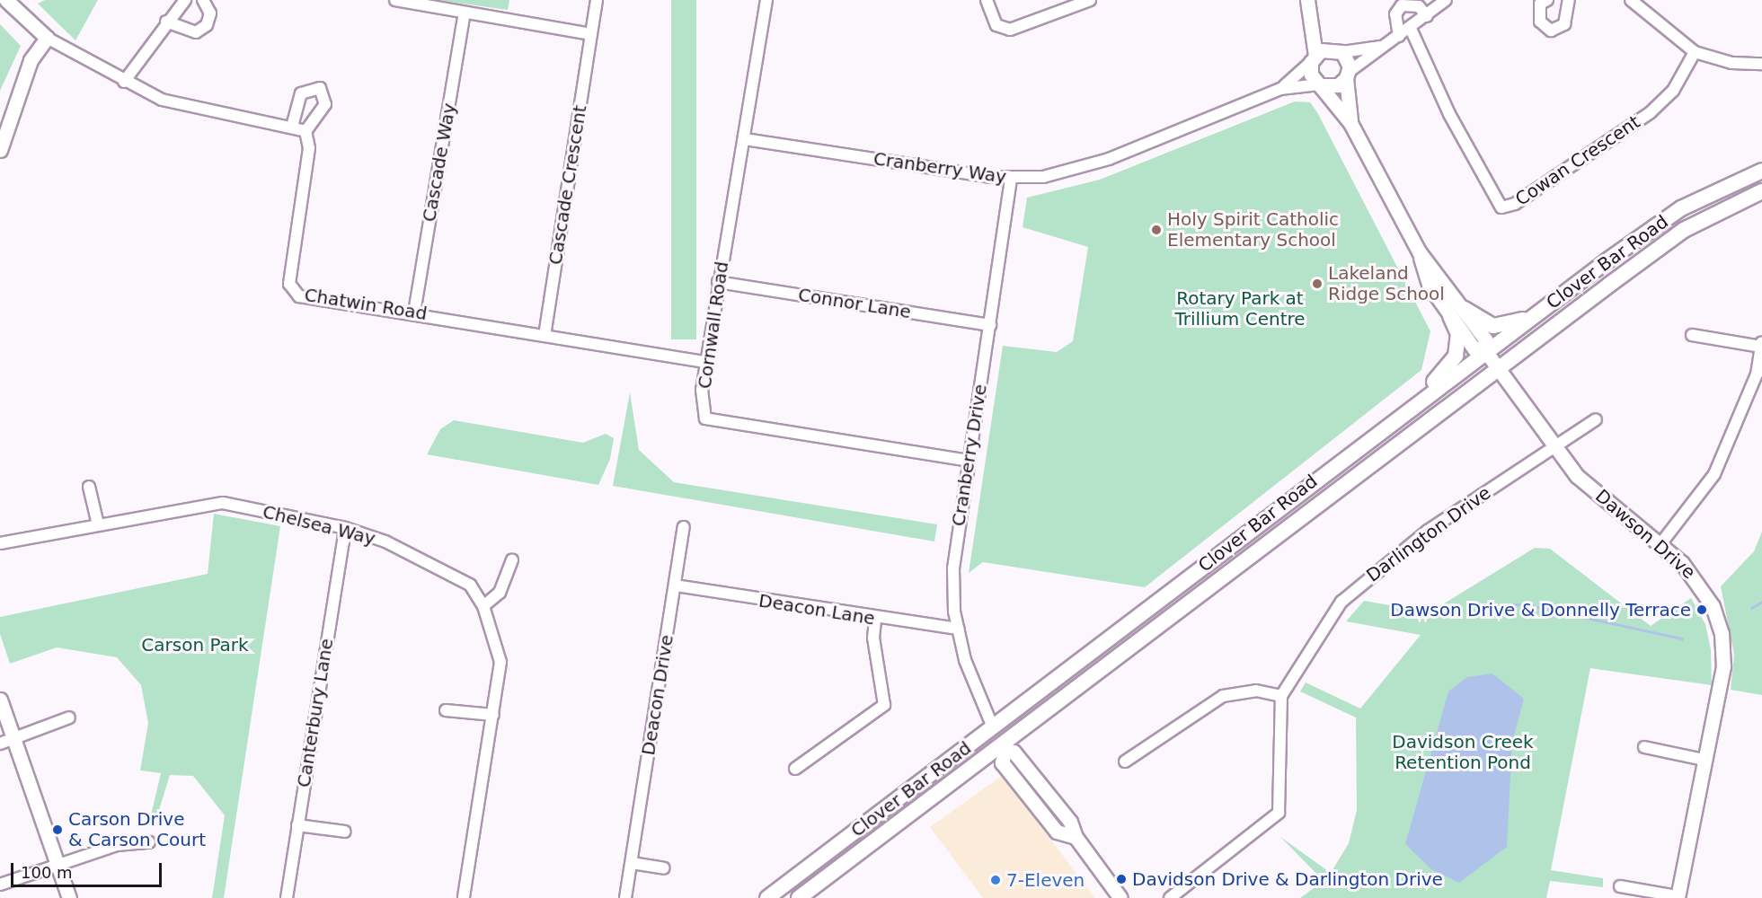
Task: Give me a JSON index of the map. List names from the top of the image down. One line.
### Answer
{"streets":{"main road":["Clover Bar Road"],"street":["Cowan Crescent","Cascade Way","Cranberry Way","Cascade Crescent","Connor Lane","Chatwin Road","Cornwall Road","Cranberry Drive","Chelsea Way","Darlington Drive","Dawson Drive","Deacon Lane","Deacon Drive","Canterbury Lane"]},"crossings":[["Cascade Way","Chatwin Road"],["Cranberry Way","Cornwall Road"],["Cranberry Way","Cranberry Drive"],["Cascade Crescent","Chatwin Road"],["Clover Bar Road","Cranberry Drive"],["Clover Bar Road","Dawson Drive"],["Connor Lane","Cornwall Road"],["Connor Lane","Cranberry Drive"],["Chatwin Road","Cornwall Road"],["Cornwall Road","Cranberry Drive"],["Cranberry Drive","Deacon Lane"],["Chelsea Way","Canterbury Lane"],["Darlington Drive","Dawson Drive"],["Deacon Lane","Deacon Drive"]],"parks":["Rotary Park at Trillium Centre","Carson Park","Davidson Creek Retention Pond"],"places":["Holy Spirit Catholic Elementary School","Lakeland Ridge School","Dawson Drive & Donnelly Terrace","Carson Drive & Carson Court","Davidson Drive & Darlington Drive","7-Eleven"],"scale_bar":"100 m"}
